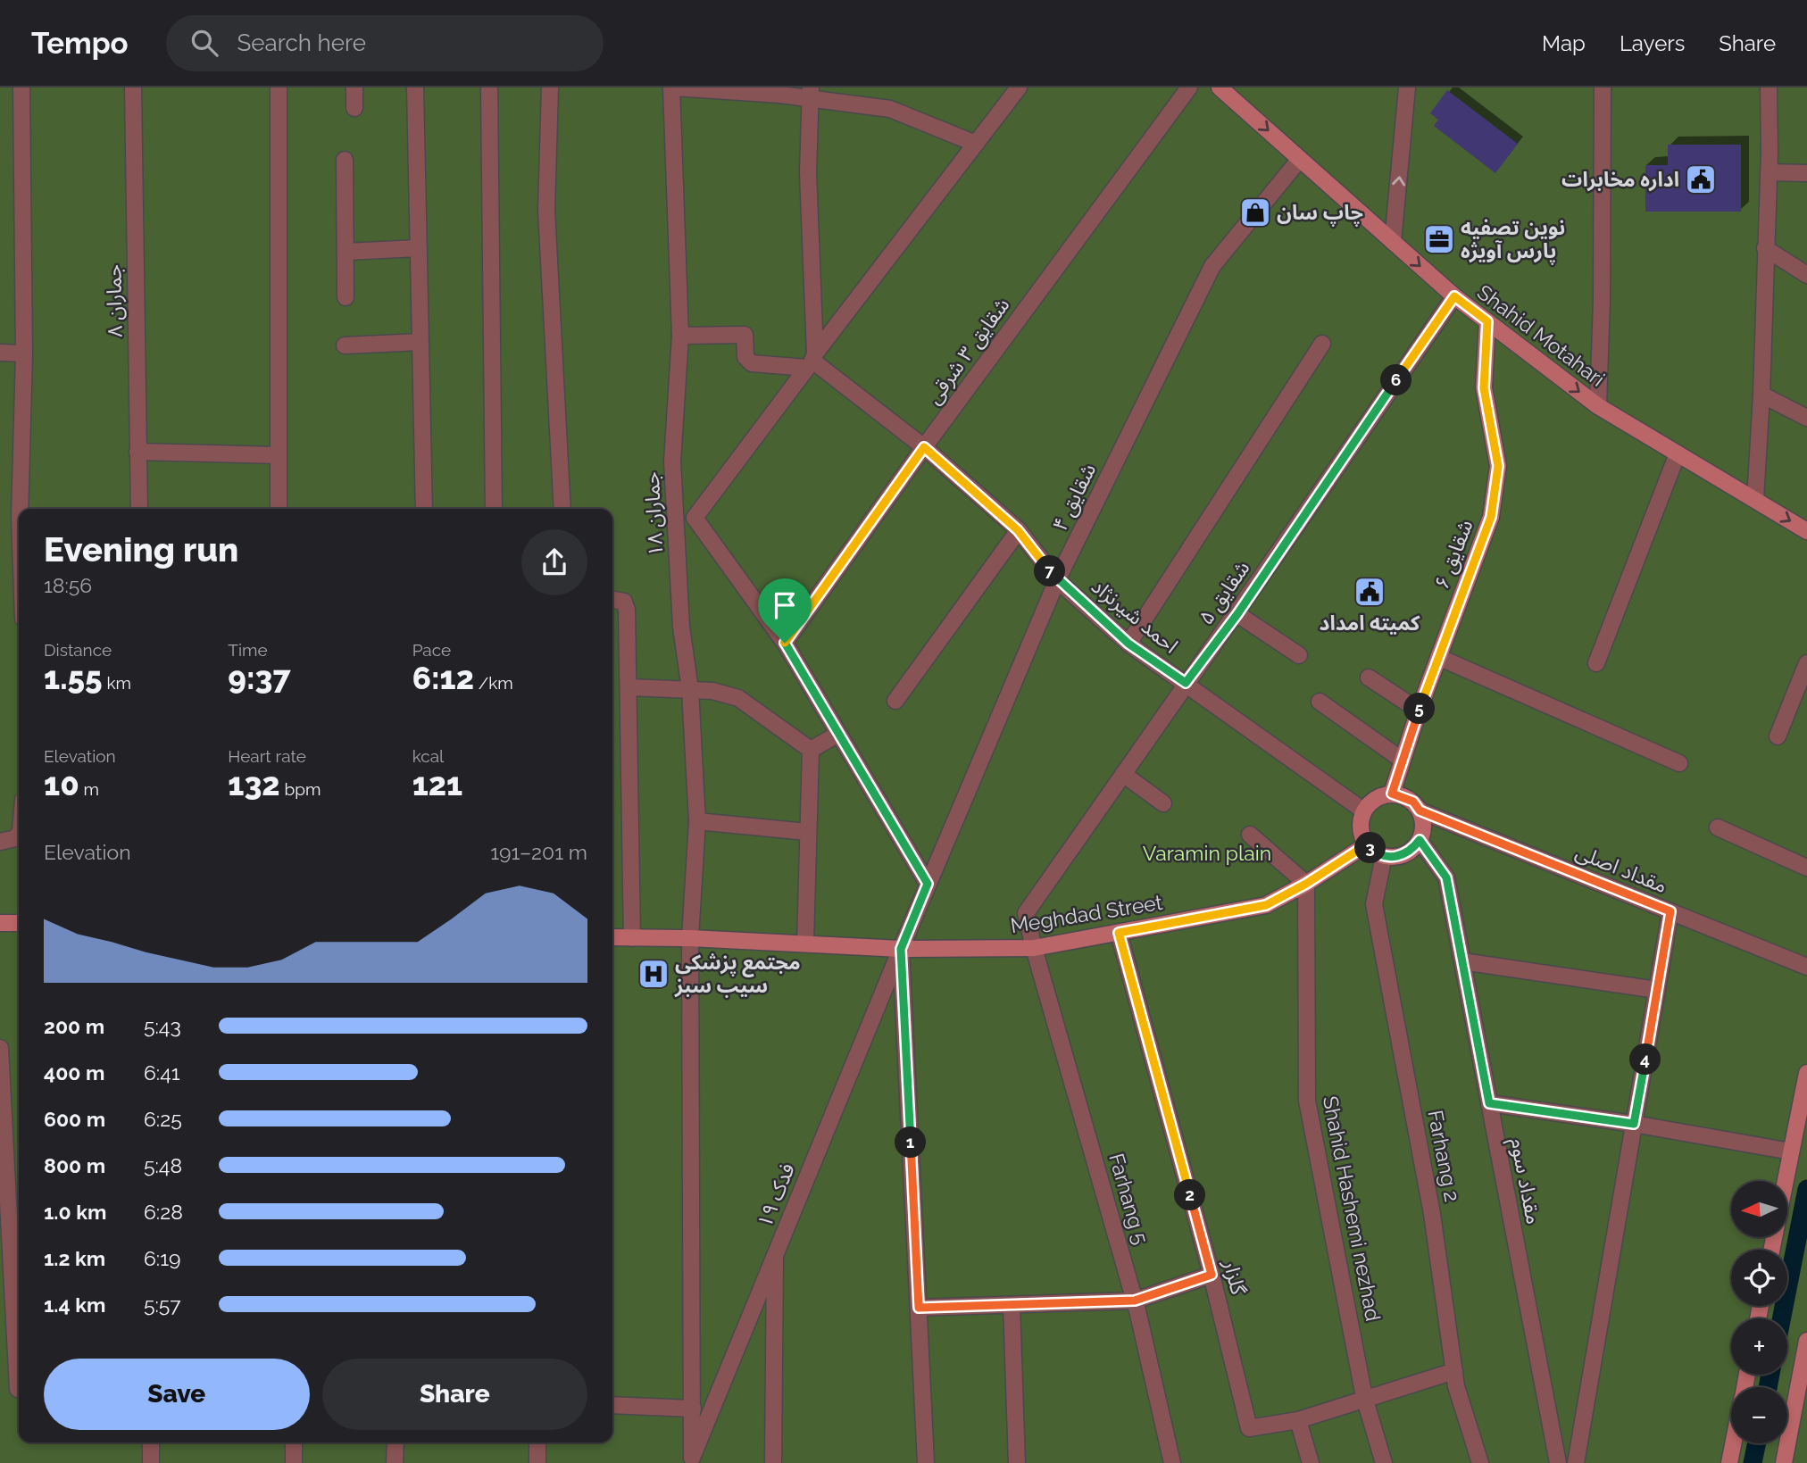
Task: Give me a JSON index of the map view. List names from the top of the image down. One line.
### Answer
{"streets":{"main road":["Shahid Motahari","شقایق ۶","Meghdad Street"],"street":["جماران ۸","شقایق ۳ شرقی","شقایق ۴","جماران ۱۸","شقایق ۵","احمد شیرنژاد","مقداد اصلی","Farhang 2","مقداد سوم","فدک ۱۹","Farhang 5","Shahid Hashemi nezhad","گلزار"]},"crossings":[["Shahid Motahari","شقایق ۴"],["Shahid Motahari","شقایق ۶"],["Shahid Motahari","شقایق ۵"],["شقایق ۳ شرقی","احمد شیرنژاد"],["شقایق ۴","احمد شیرنژاد"],["شقایق ۴","Meghdad Street"],["شقایق ۴","فدک ۱۹"],["جماران ۱۸","Meghdad Street"],["جماران ۱۸","فدک ۱۹"],["شقایق ۶","احمد شیرنژاد"],["شقایق ۶","مقداد اصلی"],["شقایق ۶","Meghdad Street"],["شقایق ۶","Farhang 2"],["شقایق ۶","مقداد سوم"],["شقایق ۵","احمد شیرنژاد"],["شقایق ۵","Meghdad Street"],["شقایق ۵","Farhang 5"],["احمد شیرنژاد","مقداد اصلی"],["احمد شیرنژاد","Meghdad Street"],["احمد شیرنژاد","Farhang 2"],["احمد شیرنژاد","مقداد سوم"],["مقداد اصلی","Meghdad Street"],["مقداد اصلی","Farhang 2"],["مقداد اصلی","مقداد سوم"],["Meghdad Street","Farhang 2"],["Meghdad Street","مقداد سوم"],["Meghdad Street","فدک ۱۹"],["Meghdad Street","Farhang 5"],["Meghdad Street","Shahid Hashemi nezhad"],["Meghdad Street","گلزار"],["Farhang 2","مقداد سوم"],["Farhang 2","گلزار"],["Shahid Hashemi nezhad","گلزار"]],"one_way":["Shahid Motahari"],"parks":["Varamin plain"],"places":{"public building":["اداره مخابرات","کمیته امداد"],"shop":["چاپ سان"],"office":["نوین تصفیه پارس آویژه"],"hospital":["مجتمع پزشکی سیب سبز"]},"north":"left","page":{"header":"Tempo","search":"Search here","nav":["Map","Layers","Share"],"pins":["6","7","5","3","4","1","2"],"heading":["Evening run","18:56"],"stats":[["Distance","1.55 km"],["Time","9:37"],["Pace","6:12 /km"],["Elevation","10 m"],["Heart rate","132 bpm"],["kcal","121"]],"chart":["Elevation","191–201 m"],"list":[{"name":"200 m","note":"5:43"},{"name":"400 m","note":"6:41"},{"name":"600 m","note":"6:25"},{"name":"800 m","note":"5:48"},{"name":"1.0 km","note":"6:28"},{"name":"1.2 km","note":"6:19"},{"name":"1.4 km","note":"5:57"}],"map_buttons":["+","−"],"buttons":["Save","Share"]}}
